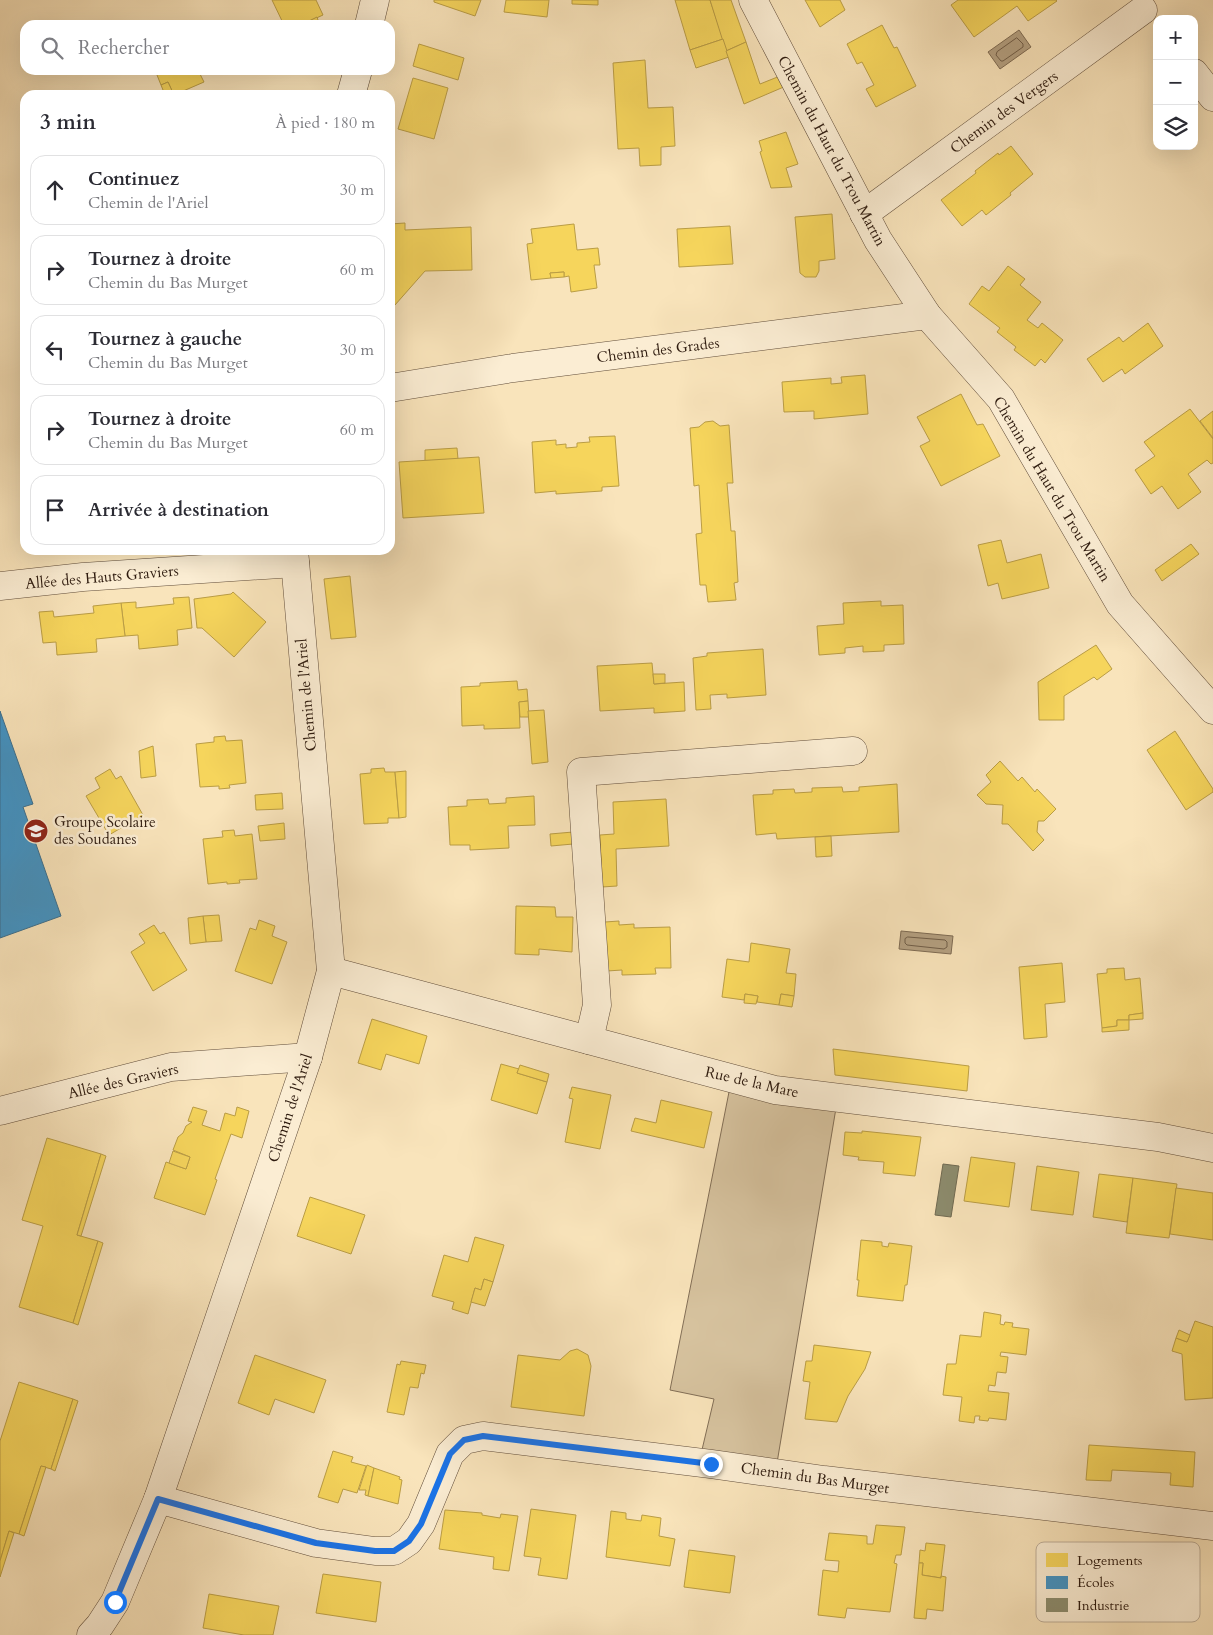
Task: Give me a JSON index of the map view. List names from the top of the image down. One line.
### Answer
{"streets":{"street":["Chemin des Vergers","Chemin du Haut du Trou Martin","Chemin des Grades","Allée des Hauts Graviers","Chemin de l'Ariel","Allée des Graviers","Rue de la Mare","Chemin du Bas Murget"]},"crossings":[["Chemin des Vergers","Chemin du Haut du Trou Martin"],["Chemin du Haut du Trou Martin","Chemin des Grades"],["Allée des Hauts Graviers","Chemin de l'Ariel"],["Chemin de l'Ariel","Allée des Graviers"],["Chemin de l'Ariel","Rue de la Mare"],["Chemin de l'Ariel","Chemin du Bas Murget"]],"places":{"school or university":["Groupe Scolaire des Soudanes"]},"legend":["Logements","Écoles","Industrie"],"page":{"map_buttons":["+","−"],"search":"Rechercher","heading":["3 min","À pied · 180 m"],"list":[["Continuez","Chemin de l'Ariel","30 m"],["Tournez à droite","Chemin du Bas Murget","60 m"],["Tournez à gauche","Chemin du Bas Murget","30 m"],["Tournez à droite","Chemin du Bas Murget","60 m"],"Arrivée à destination"]}}
